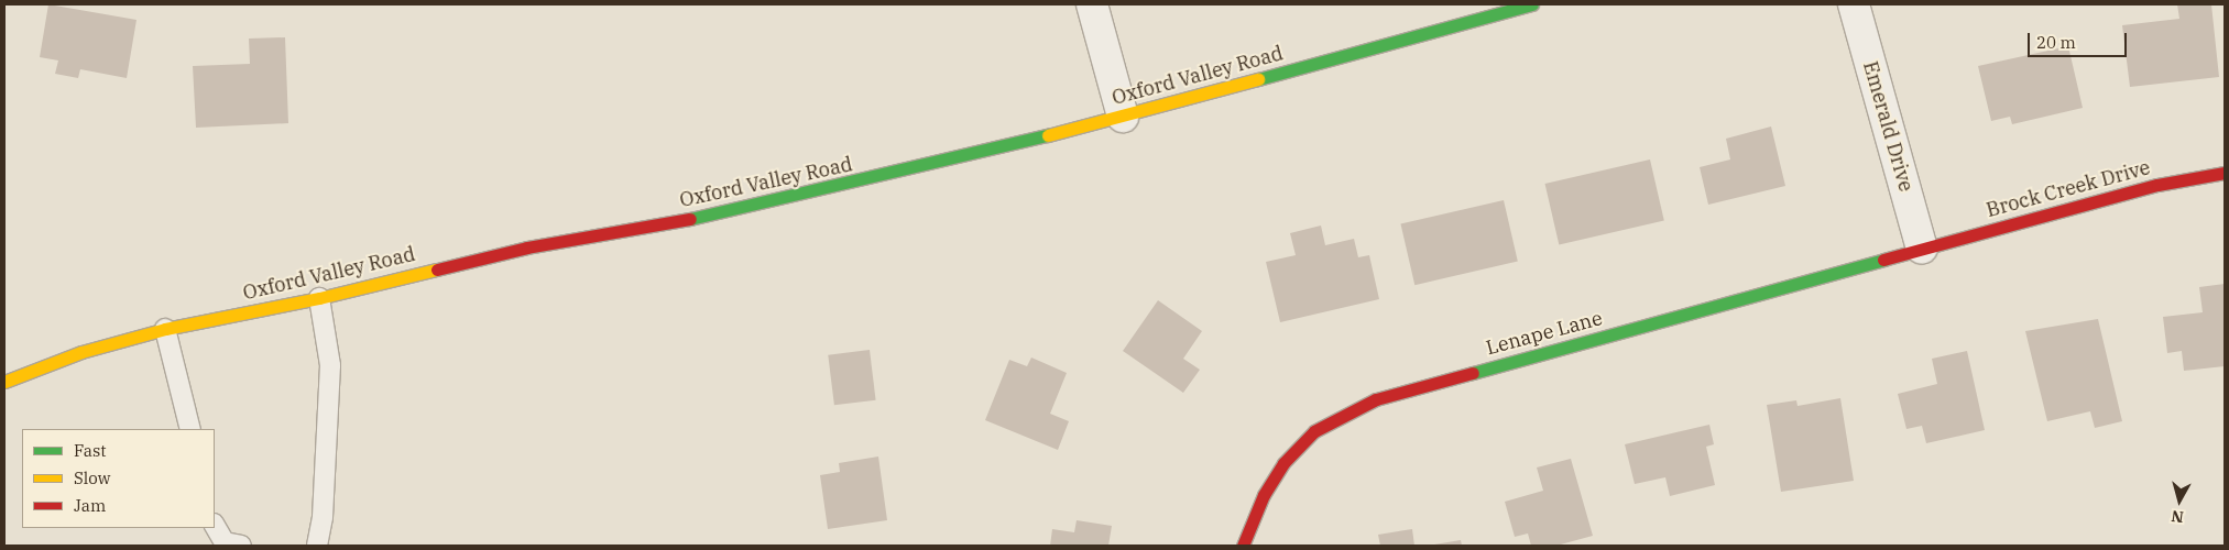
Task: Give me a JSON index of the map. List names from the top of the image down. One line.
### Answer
{"streets":{"street":["Oxford Valley Road","Emerald Drive","Brock Creek Drive","Lenape Lane"]},"crossings":[["Emerald Drive","Brock Creek Drive"],["Emerald Drive","Lenape Lane"],["Brock Creek Drive","Lenape Lane"]],"legend":["Fast","Slow","Jam"],"scale_bar":"20 m","north":"bottom"}
